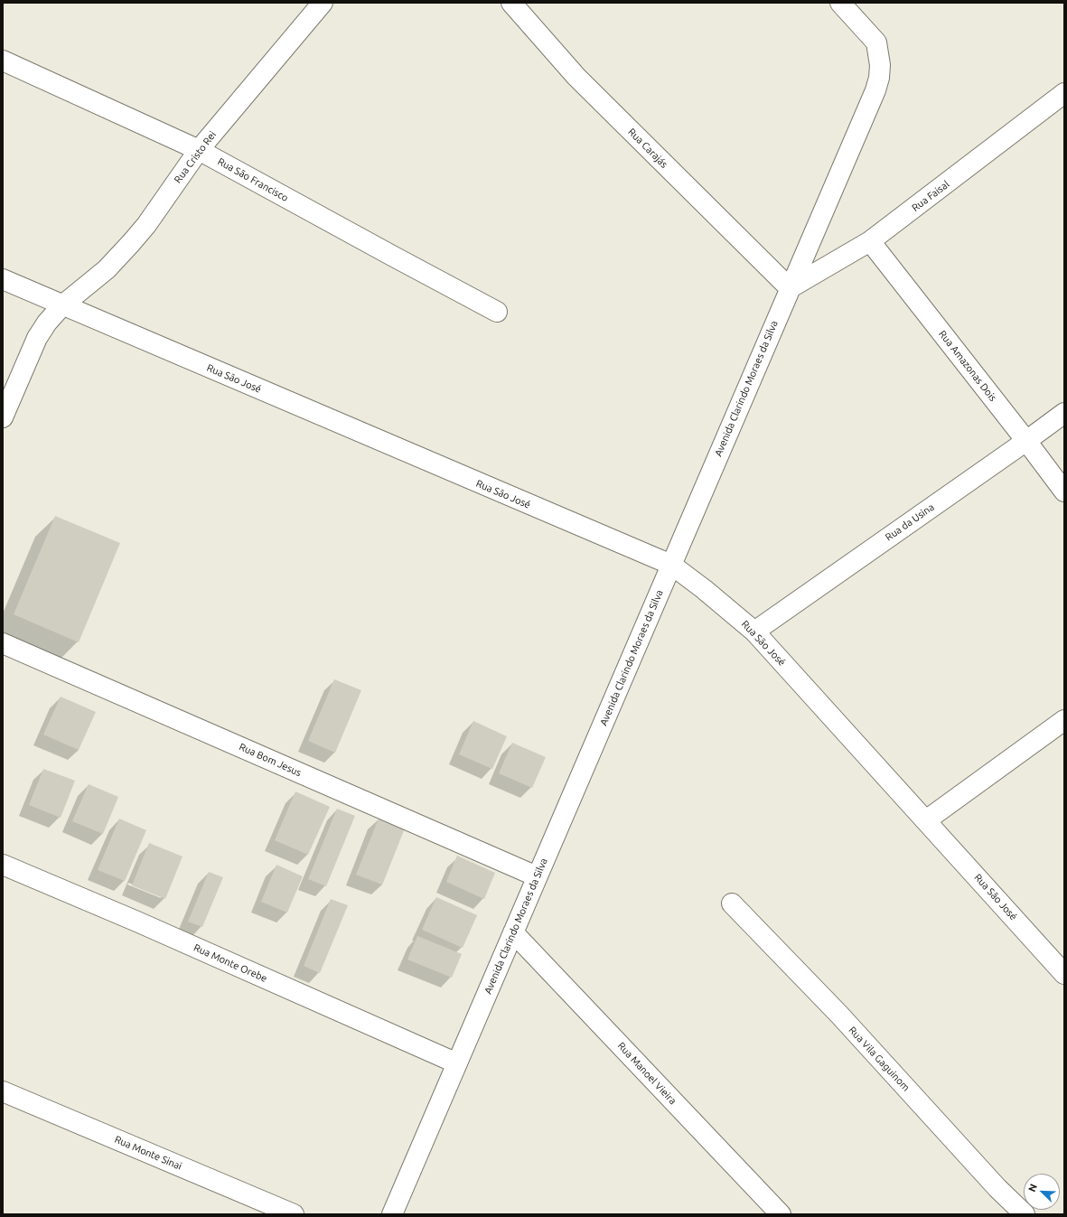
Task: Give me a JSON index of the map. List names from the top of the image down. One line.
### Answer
{"streets":{"street":["Rua Carajás","Rua Cristo Rei","Rua São Francisco","Rua Faisal","Rua Amazonas Dois","Rua São José","Avenida Clarindo Moraes da Silva","Rua da Usina","Rua Bom Jesus","Rua Monte Orebe","Rua Vila Gaguinom","Rua Manoel Vieira","Rua Monte Sinai"]},"crossings":[["Rua Carajás","Rua Faisal"],["Rua Carajás","Avenida Clarindo Moraes da Silva"],["Rua Cristo Rei","Rua São Francisco"],["Rua Cristo Rei","Rua São José"],["Rua Faisal","Rua Amazonas Dois"],["Rua Faisal","Avenida Clarindo Moraes da Silva"],["Rua Amazonas Dois","Rua da Usina"],["Rua São José","Avenida Clarindo Moraes da Silva"],["Rua São José","Rua da Usina"],["Avenida Clarindo Moraes da Silva","Rua Bom Jesus"],["Avenida Clarindo Moraes da Silva","Rua Monte Orebe"],["Avenida Clarindo Moraes da Silva","Rua Manoel Vieira"]],"north":"top left"}
